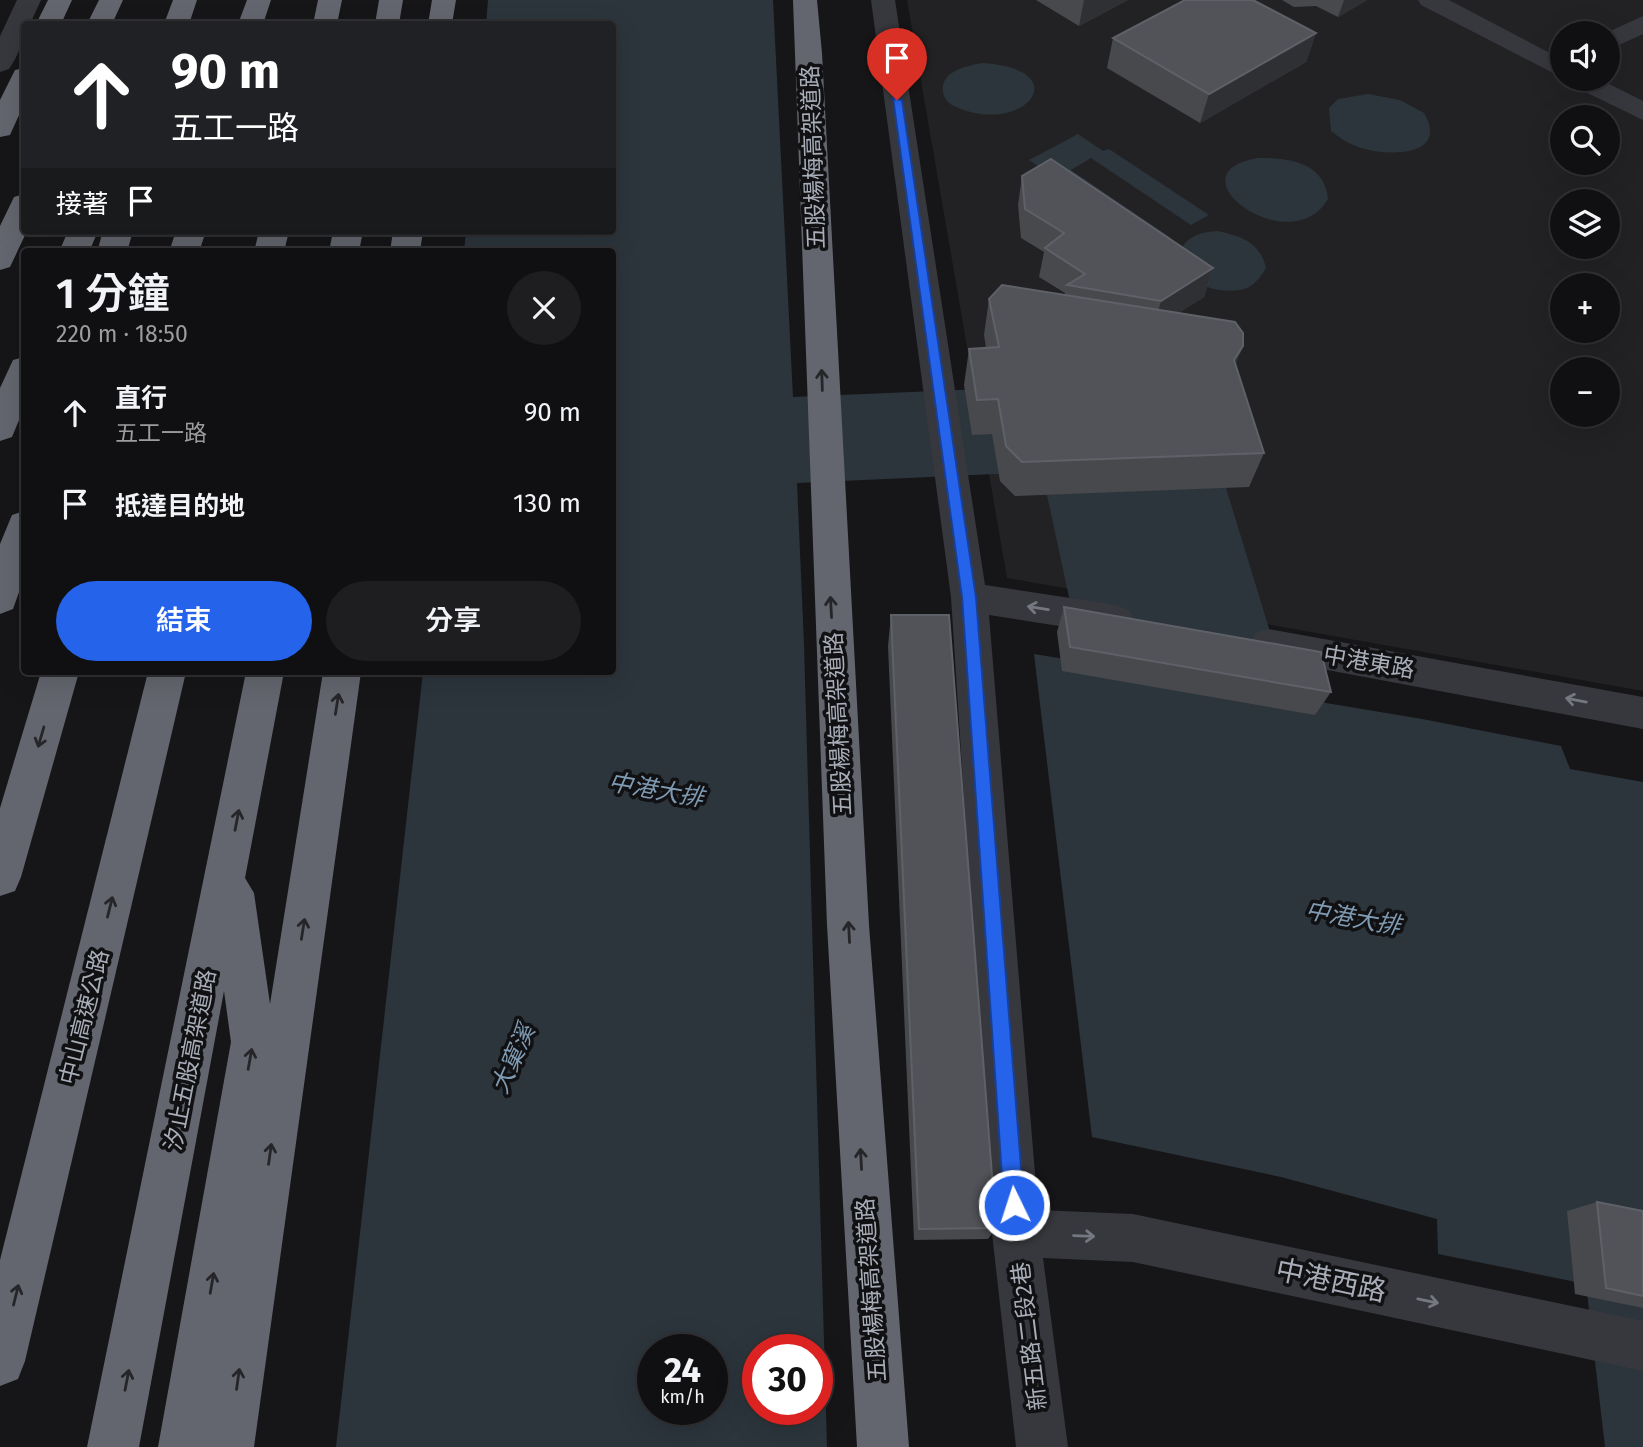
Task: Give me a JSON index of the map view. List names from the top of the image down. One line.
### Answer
{"streets":{"highway":["五股楊梅高架道路","中山高速公路","汐止五股高架道路"],"street":["中港東路","中港西路","新五路二段2巷"]},"crossings":[["中港西路","新五路二段2巷"]],"one_way":["五股楊梅高架道路","中港東路","中港西路"],"water":["中港大排","大窠溪"],"page":{"map_buttons":["+","−"],"turn":["90 m","五工一路"],"then":"接著","heading":["1 分鐘","220 m · 18:50"],"list":[{"name":"直行","note":"五工一路","value":"90 m"},{"name":"抵達目的地","value":"130 m"}],"buttons":["結束","分享"],"speed":"24 km/h","limit":"30"}}
